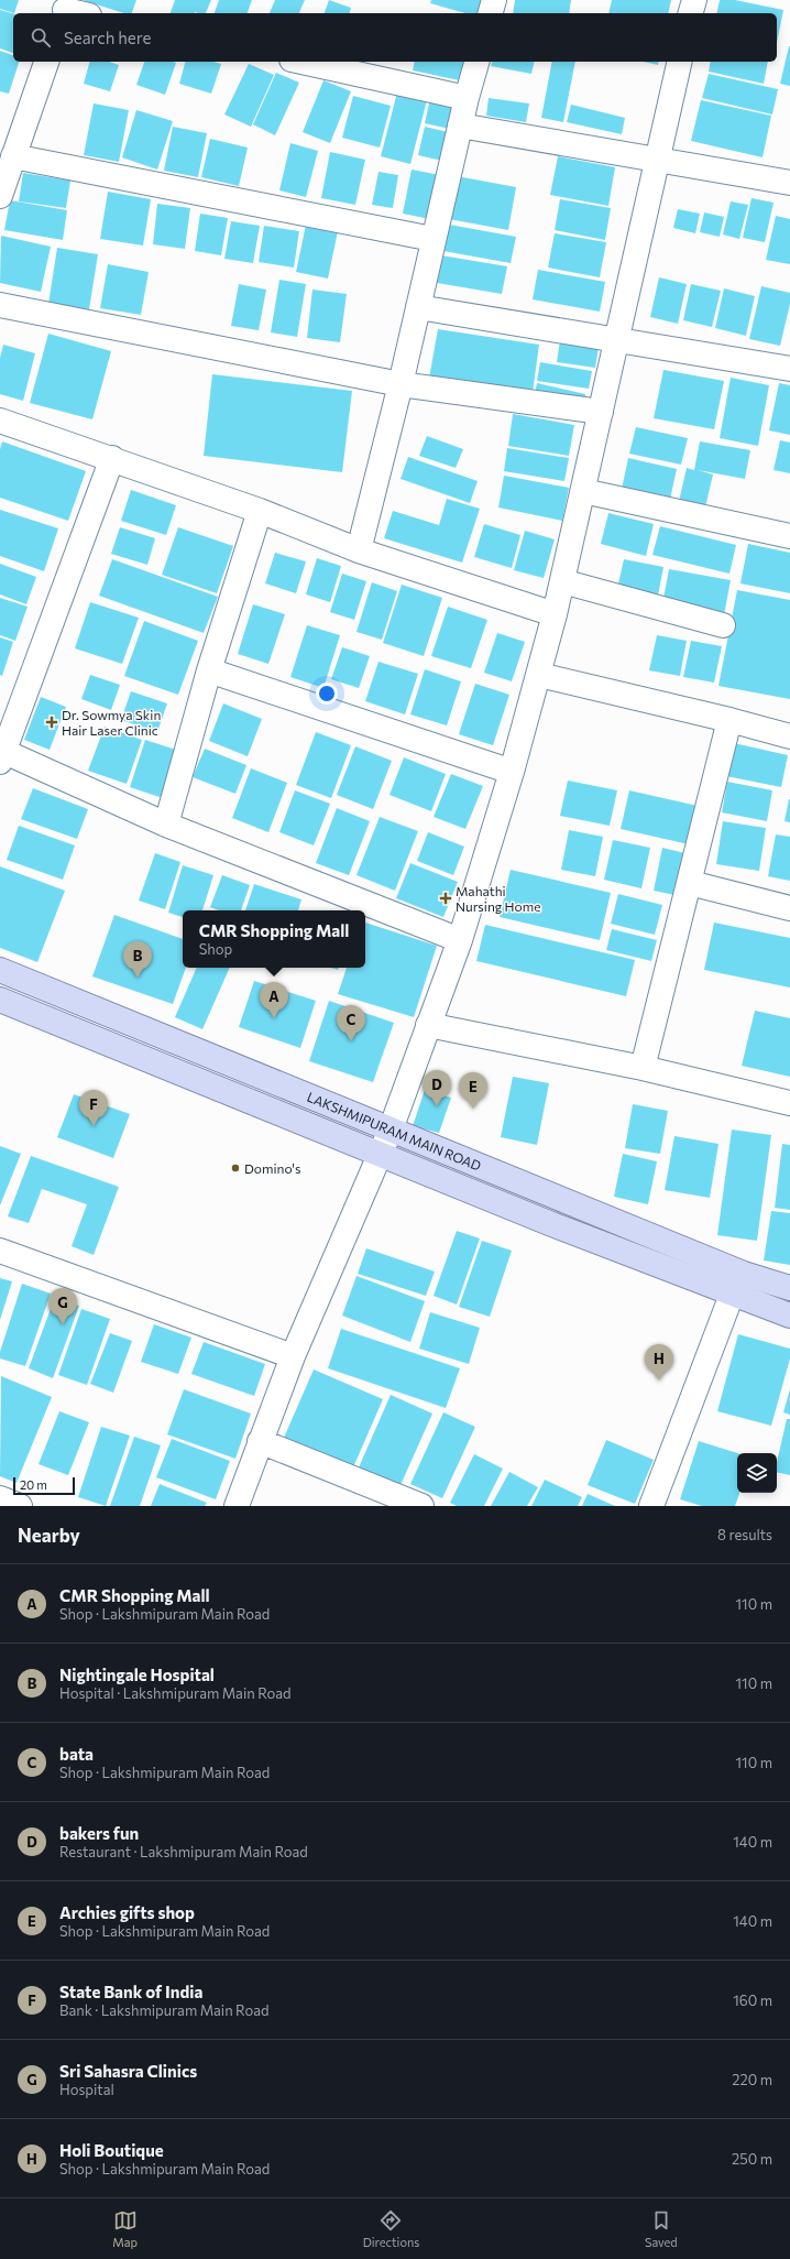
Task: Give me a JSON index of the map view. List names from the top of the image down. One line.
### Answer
{"streets":{"main road":["LAKSHMIPURAM MAIN ROAD"]},"places":{"health":["Dr. Sowmya Skin Hair Laser Clinic","Mahathi Nursing Home"],"other":["Domino's"]},"scale_bar":"20 m","page":{"search":"Search here","popup":["CMR Shopping Mall","Shop"],"pins":["B","A","C","D","E","F","G","H"],"scale":"20 m","heading":["Nearby","8 results"],"list":[{"mark":"A","name":"CMR Shopping Mall","note":"Shop · Lakshmipuram Main Road","value":"110 m"},{"mark":"B","name":"Nightingale Hospital","note":"Hospital · Lakshmipuram Main Road","value":"110 m"},{"mark":"C","name":"bata","note":"Shop · Lakshmipuram Main Road","value":"110 m"},{"mark":"D","name":"bakers fun","note":"Restaurant · Lakshmipuram Main Road","value":"140 m"},{"mark":"E","name":"Archies gifts shop","note":"Shop · Lakshmipuram Main Road","value":"140 m"},{"mark":"F","name":"State Bank of India","note":"Bank · Lakshmipuram Main Road","value":"160 m"},{"mark":"G","name":"Sri Sahasra Clinics","note":"Hospital","value":"220 m"},{"mark":"H","name":"Holi Boutique","note":"Shop · Lakshmipuram Main Road","value":"250 m"}],"nav":["Map","Directions","Saved"]}}
